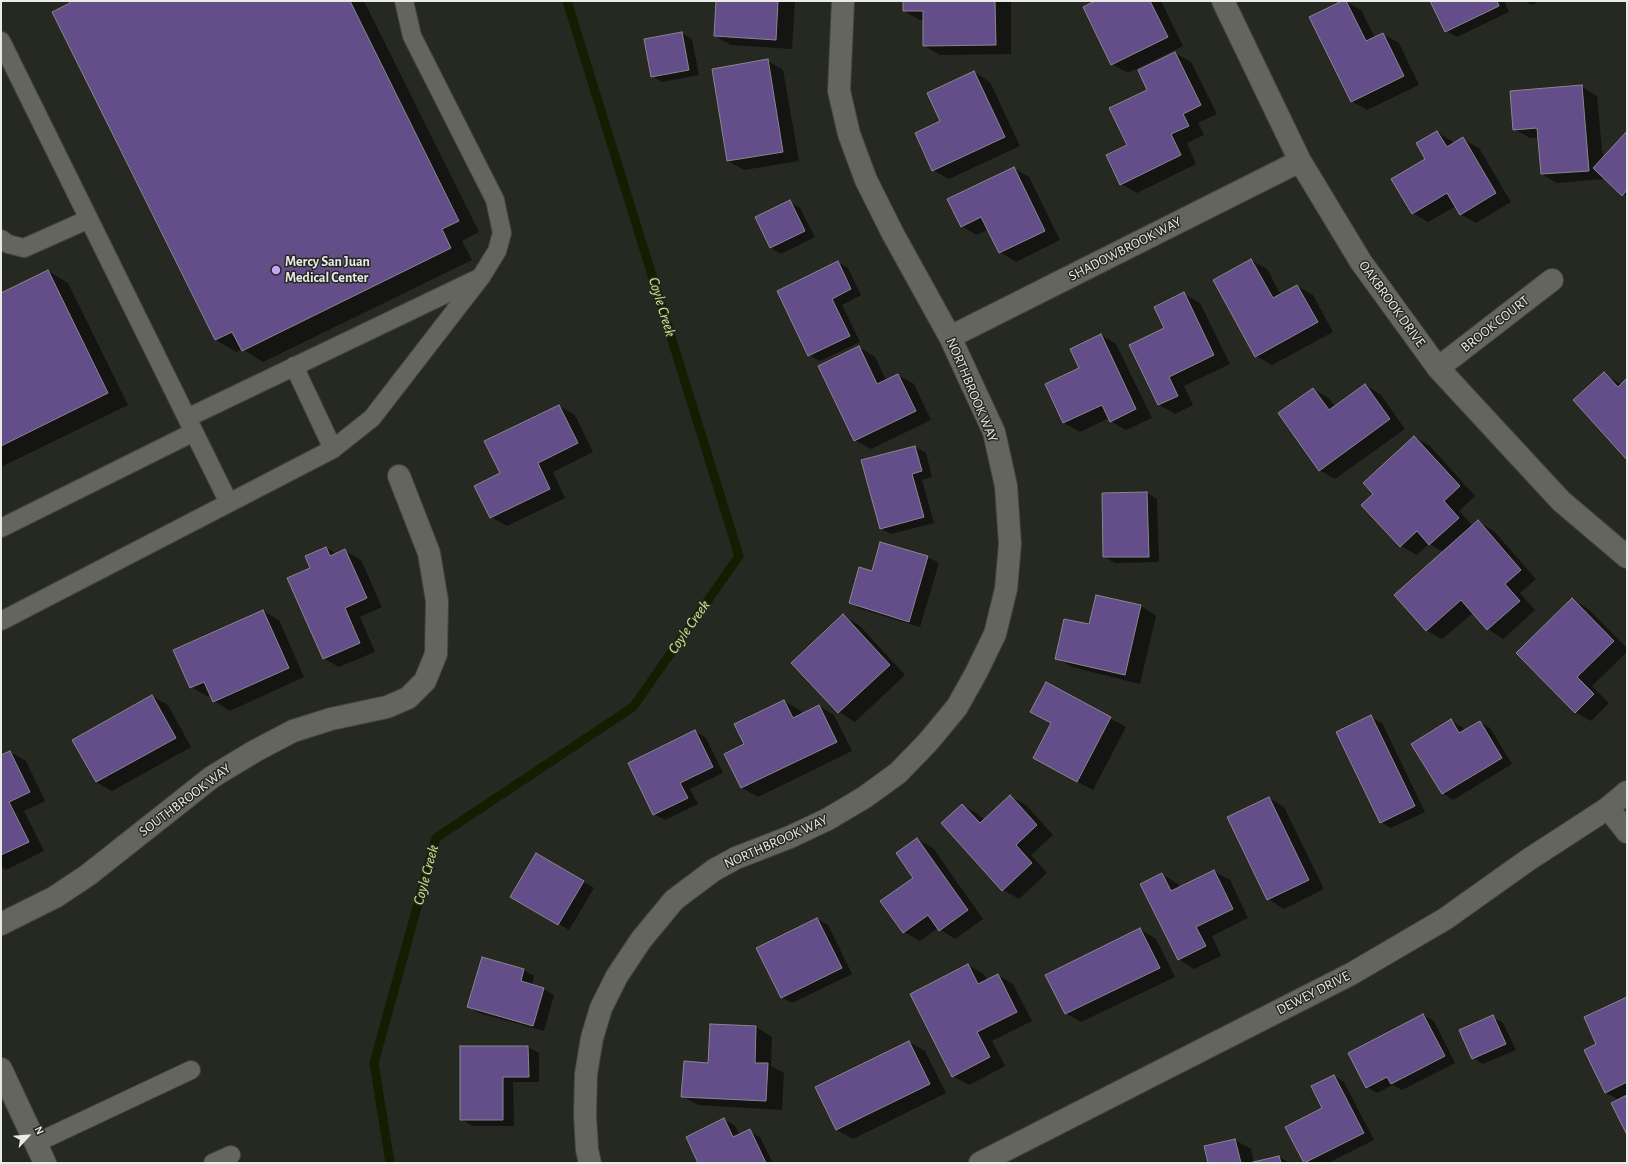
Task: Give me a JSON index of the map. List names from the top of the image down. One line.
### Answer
{"streets":{"street":["SHADOWBROOK WAY","OAKBROOK DRIVE","BROOK COURT","NORTHBROOK WAY","SOUTHBROOK WAY","DEWEY DRIVE"]},"crossings":[["SHADOWBROOK WAY","OAKBROOK DRIVE"],["SHADOWBROOK WAY","NORTHBROOK WAY"],["OAKBROOK DRIVE","BROOK COURT"]],"water":["Coyle Creek"],"places":["Mercy San Juan Medical Center"],"north":"top right"}
